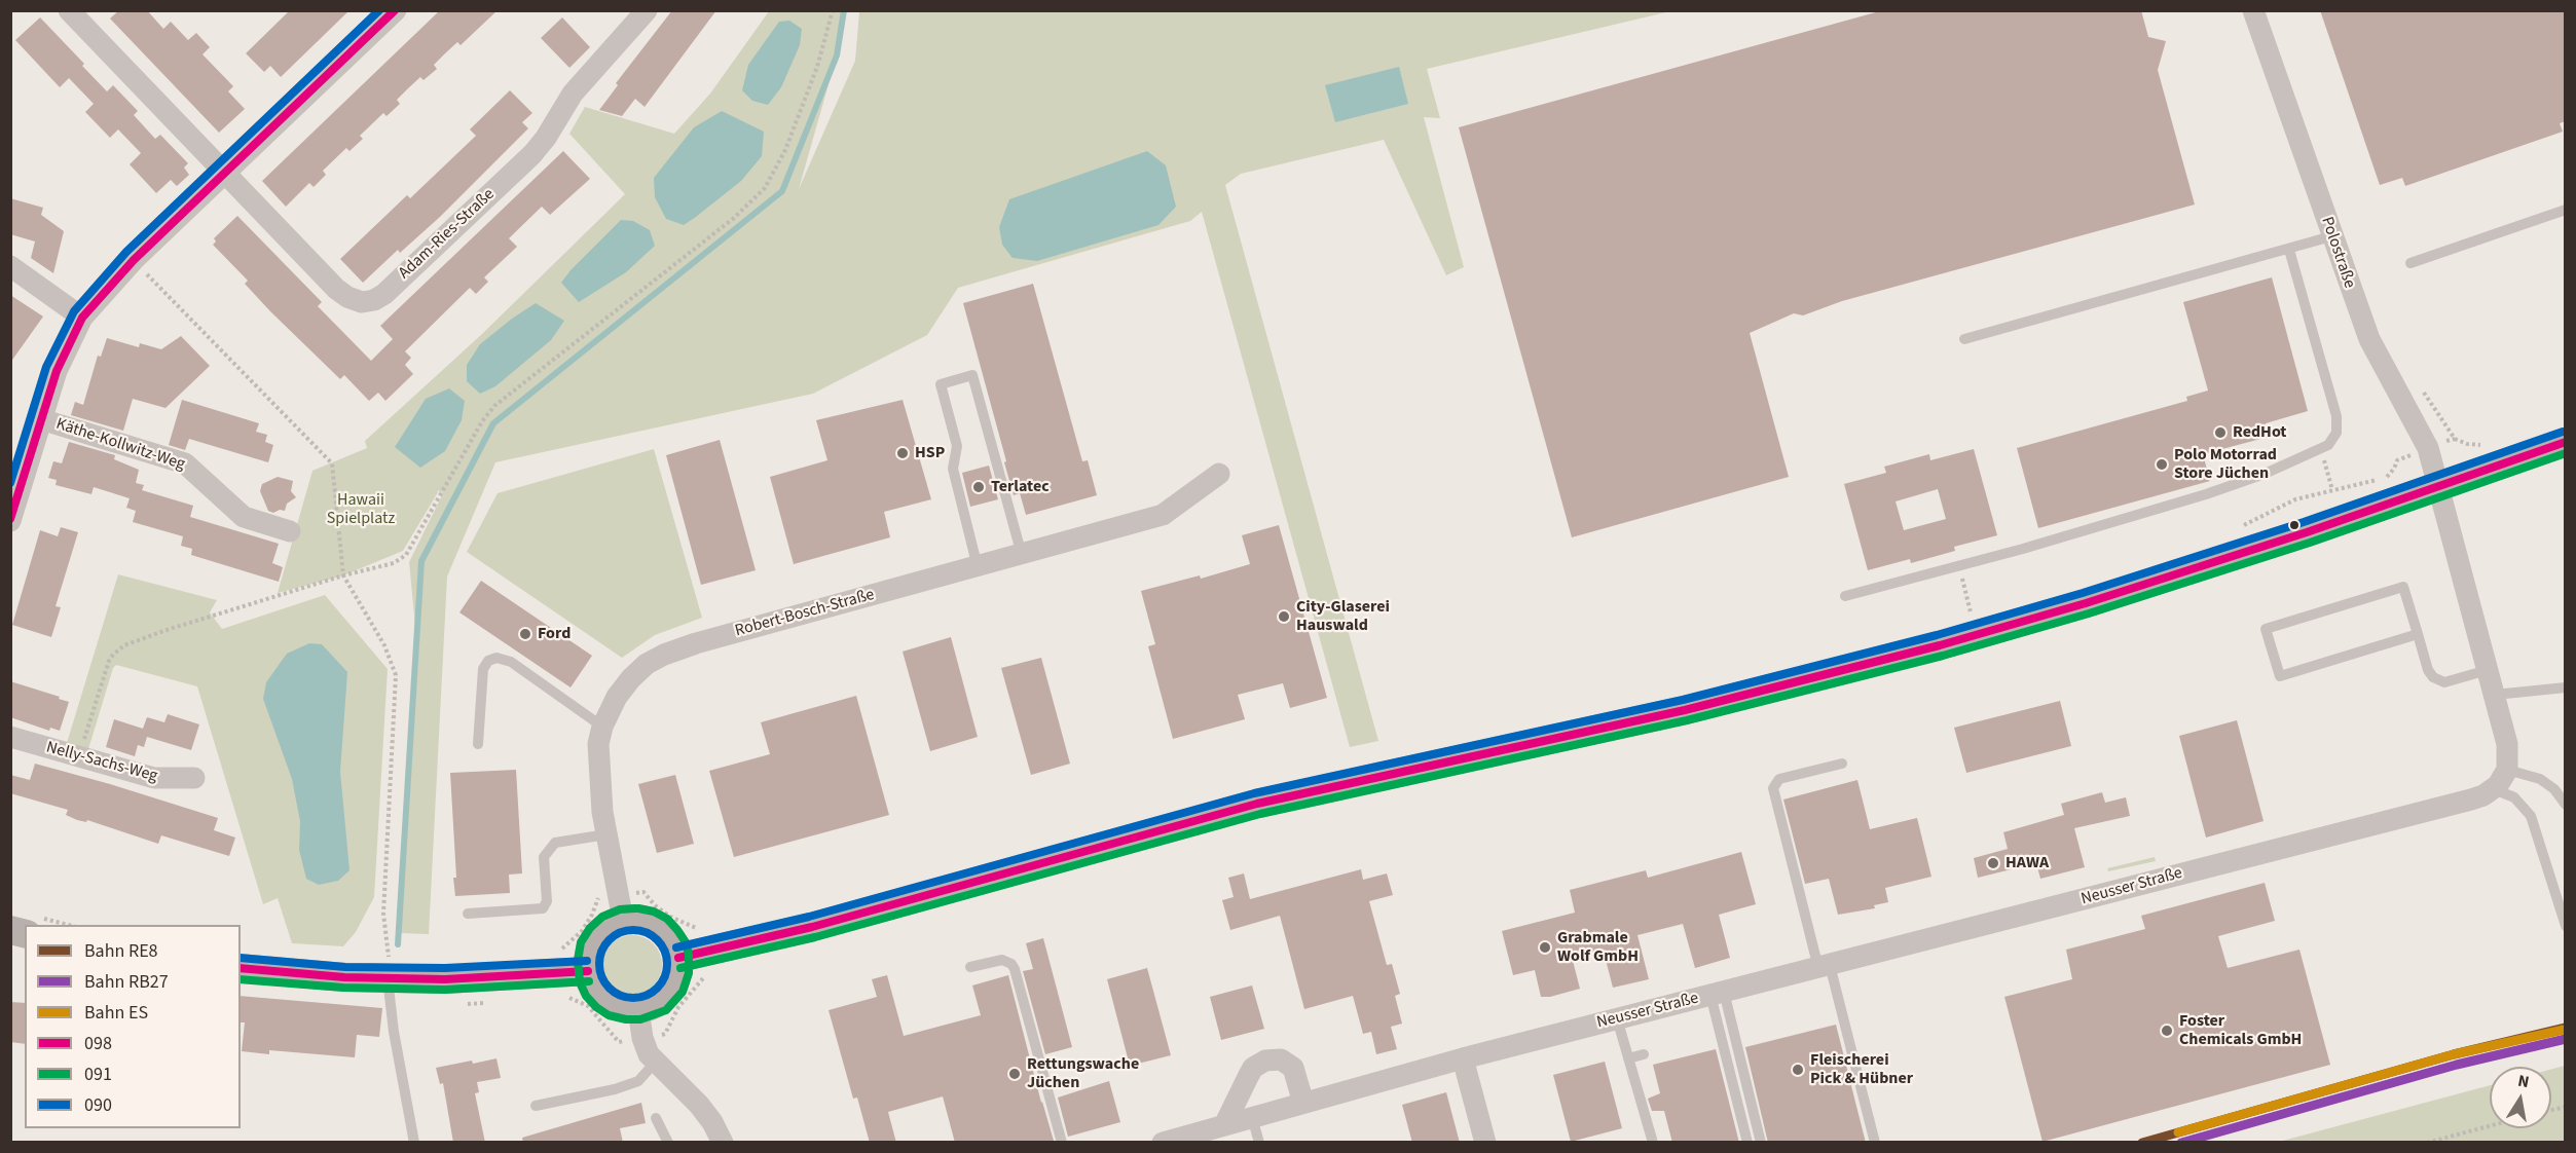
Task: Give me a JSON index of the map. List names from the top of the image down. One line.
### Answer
{"streets":{"street":["Adam-Ries-Straße","Polostraße","Käthe-Kollwitz-Weg","Robert-Bosch-Straße","Nelly-Sachs-Weg","Neusser Straße"]},"parks":["Hawaii Spielplatz"],"places":["RedHot","HSP","Polo Motorrad Store Jüchen","Terlatec","City-Glaserei Hauswald","Ford","HAWA","Grabmale Wolf GmbH","Foster Chemicals GmbH","Fleischerei Pick & Hübner","Rettungswache Jüchen"],"lines":["transit line 098","transit line 090","transit line 091","rail line RE8","rail line ES","rail line RB27"],"legend":["Bahn RE8","Bahn RB27","Bahn ES","098","091","090"],"north":"top"}
